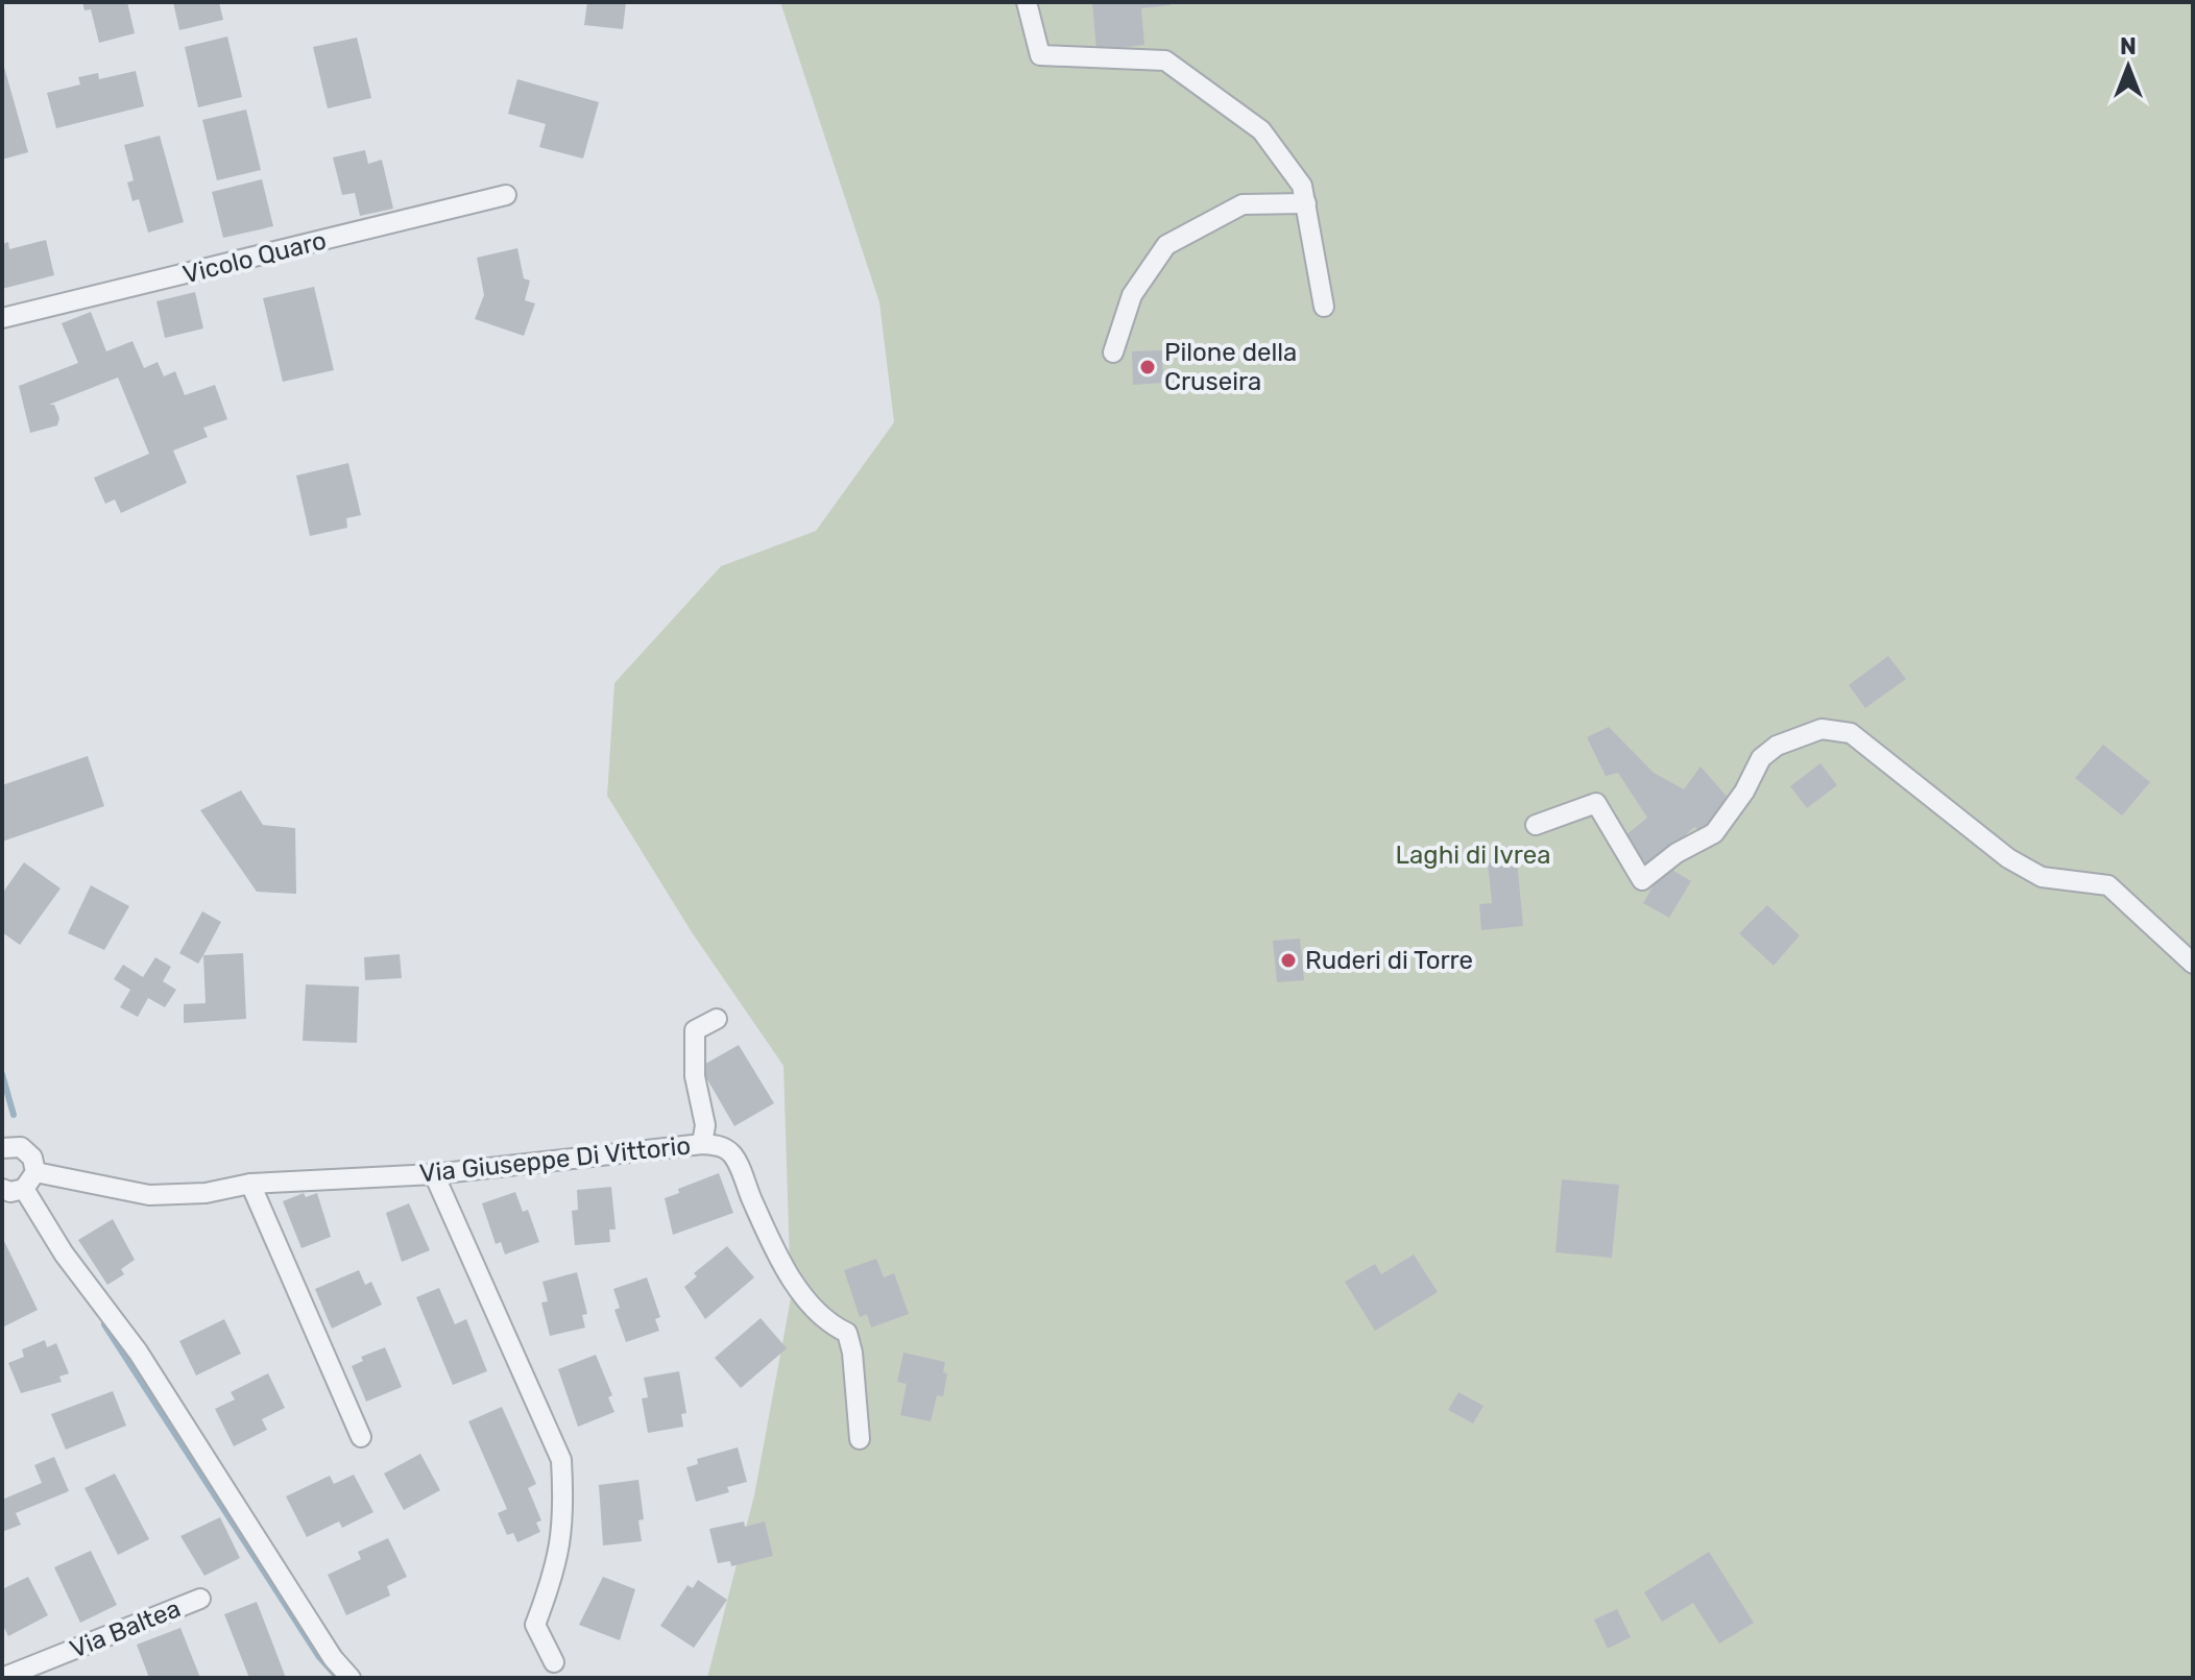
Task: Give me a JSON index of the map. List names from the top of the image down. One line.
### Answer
{"streets":{"street":["Vicolo Quaro","Via Giuseppe Di Vittorio","Via Baltea"]},"parks":["Laghi di Ivrea"],"places":["Pilone della Cruseira","Ruderi di Torre"],"north":"top"}
